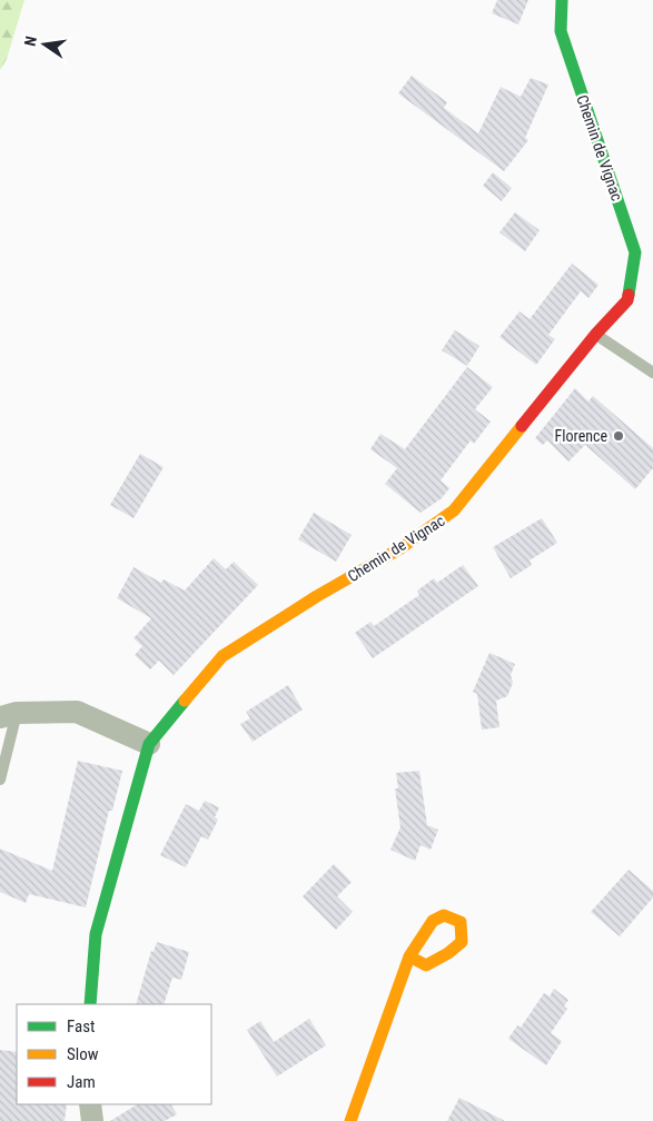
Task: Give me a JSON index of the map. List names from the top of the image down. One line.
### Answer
{"streets":{"street":["Chemin de Vignac"]},"places":["Florence"],"legend":["Fast","Slow","Jam"],"north":"left"}
